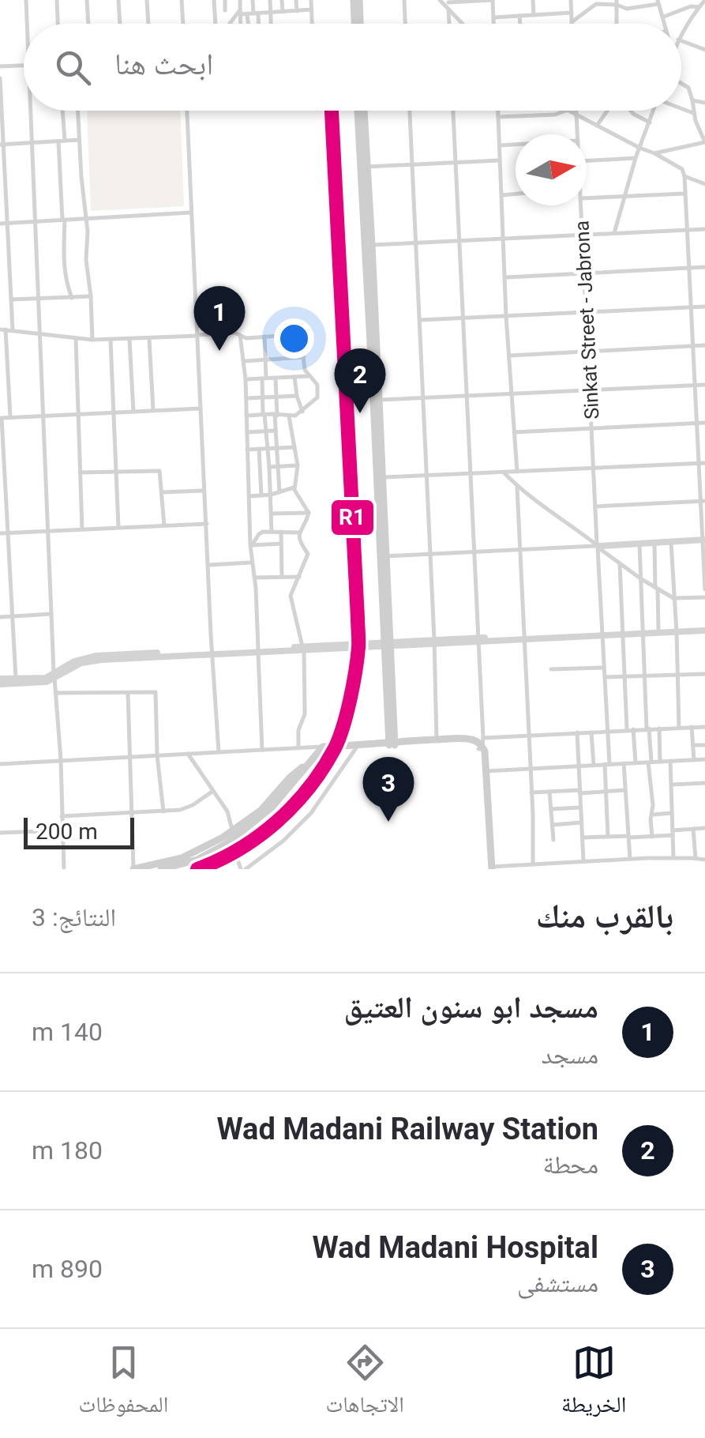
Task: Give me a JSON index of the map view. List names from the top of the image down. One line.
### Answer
{"streets":{"street":["Sinkat Street - Jabrona"]},"lines":["transit line R1"],"scale_bar":"200 m","north":"right","page":{"search":"ابحث هنا","pins":["1","2","3"],"scale":"200 m","heading":["بالقرب منك","النتائج: 3"],"list":[{"mark":"1","name":"مسجد ابو سنون العتيق","note":"مسجد","value":"140 m"},{"mark":"2","name":"Wad Madani Railway Station","note":"محطة","value":"180 m"},{"mark":"3","name":"Wad Madani Hospital","note":"مستشفى","value":"890 m"}],"nav":["الخريطة","الاتجاهات","المحفوظات"]}}
